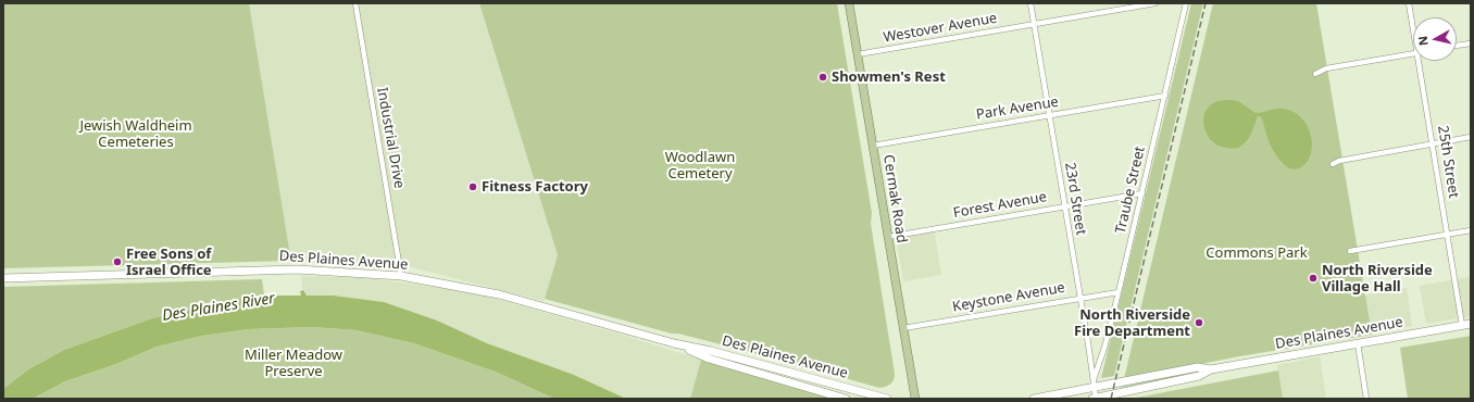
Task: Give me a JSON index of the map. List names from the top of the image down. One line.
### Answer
{"streets":{"main road":["Cermak Road","Des Plaines Avenue"],"street":["Westover Avenue","Park Avenue","Industrial Drive","25th Street","Traube Street","23rd Street","Forest Avenue","Keystone Avenue"]},"crossings":[["Westover Avenue","Cermak Road"],["Westover Avenue","23rd Street"],["Park Avenue","Traube Street"],["Park Avenue","Cermak Road"],["Park Avenue","23rd Street"],["Industrial Drive","Des Plaines Avenue"],["25th Street","Des Plaines Avenue"],["Traube Street","23rd Street"],["Traube Street","Forest Avenue"],["Traube Street","Des Plaines Avenue"],["Traube Street","Keystone Avenue"],["Cermak Road","Forest Avenue"],["Cermak Road","Keystone Avenue"],["23rd Street","Forest Avenue"],["23rd Street","Des Plaines Avenue"],["23rd Street","Keystone Avenue"]],"water":["Des Plaines River"],"parks":["Jewish Waldheim Cemeteries","Woodlawn Cemetery","Commons Park","Miller Meadow Preserve"],"places":["Showmen's Rest","Fitness Factory","Free Sons of Israel Office","North Riverside Village Hall","North Riverside Fire Department"],"north":"left"}
